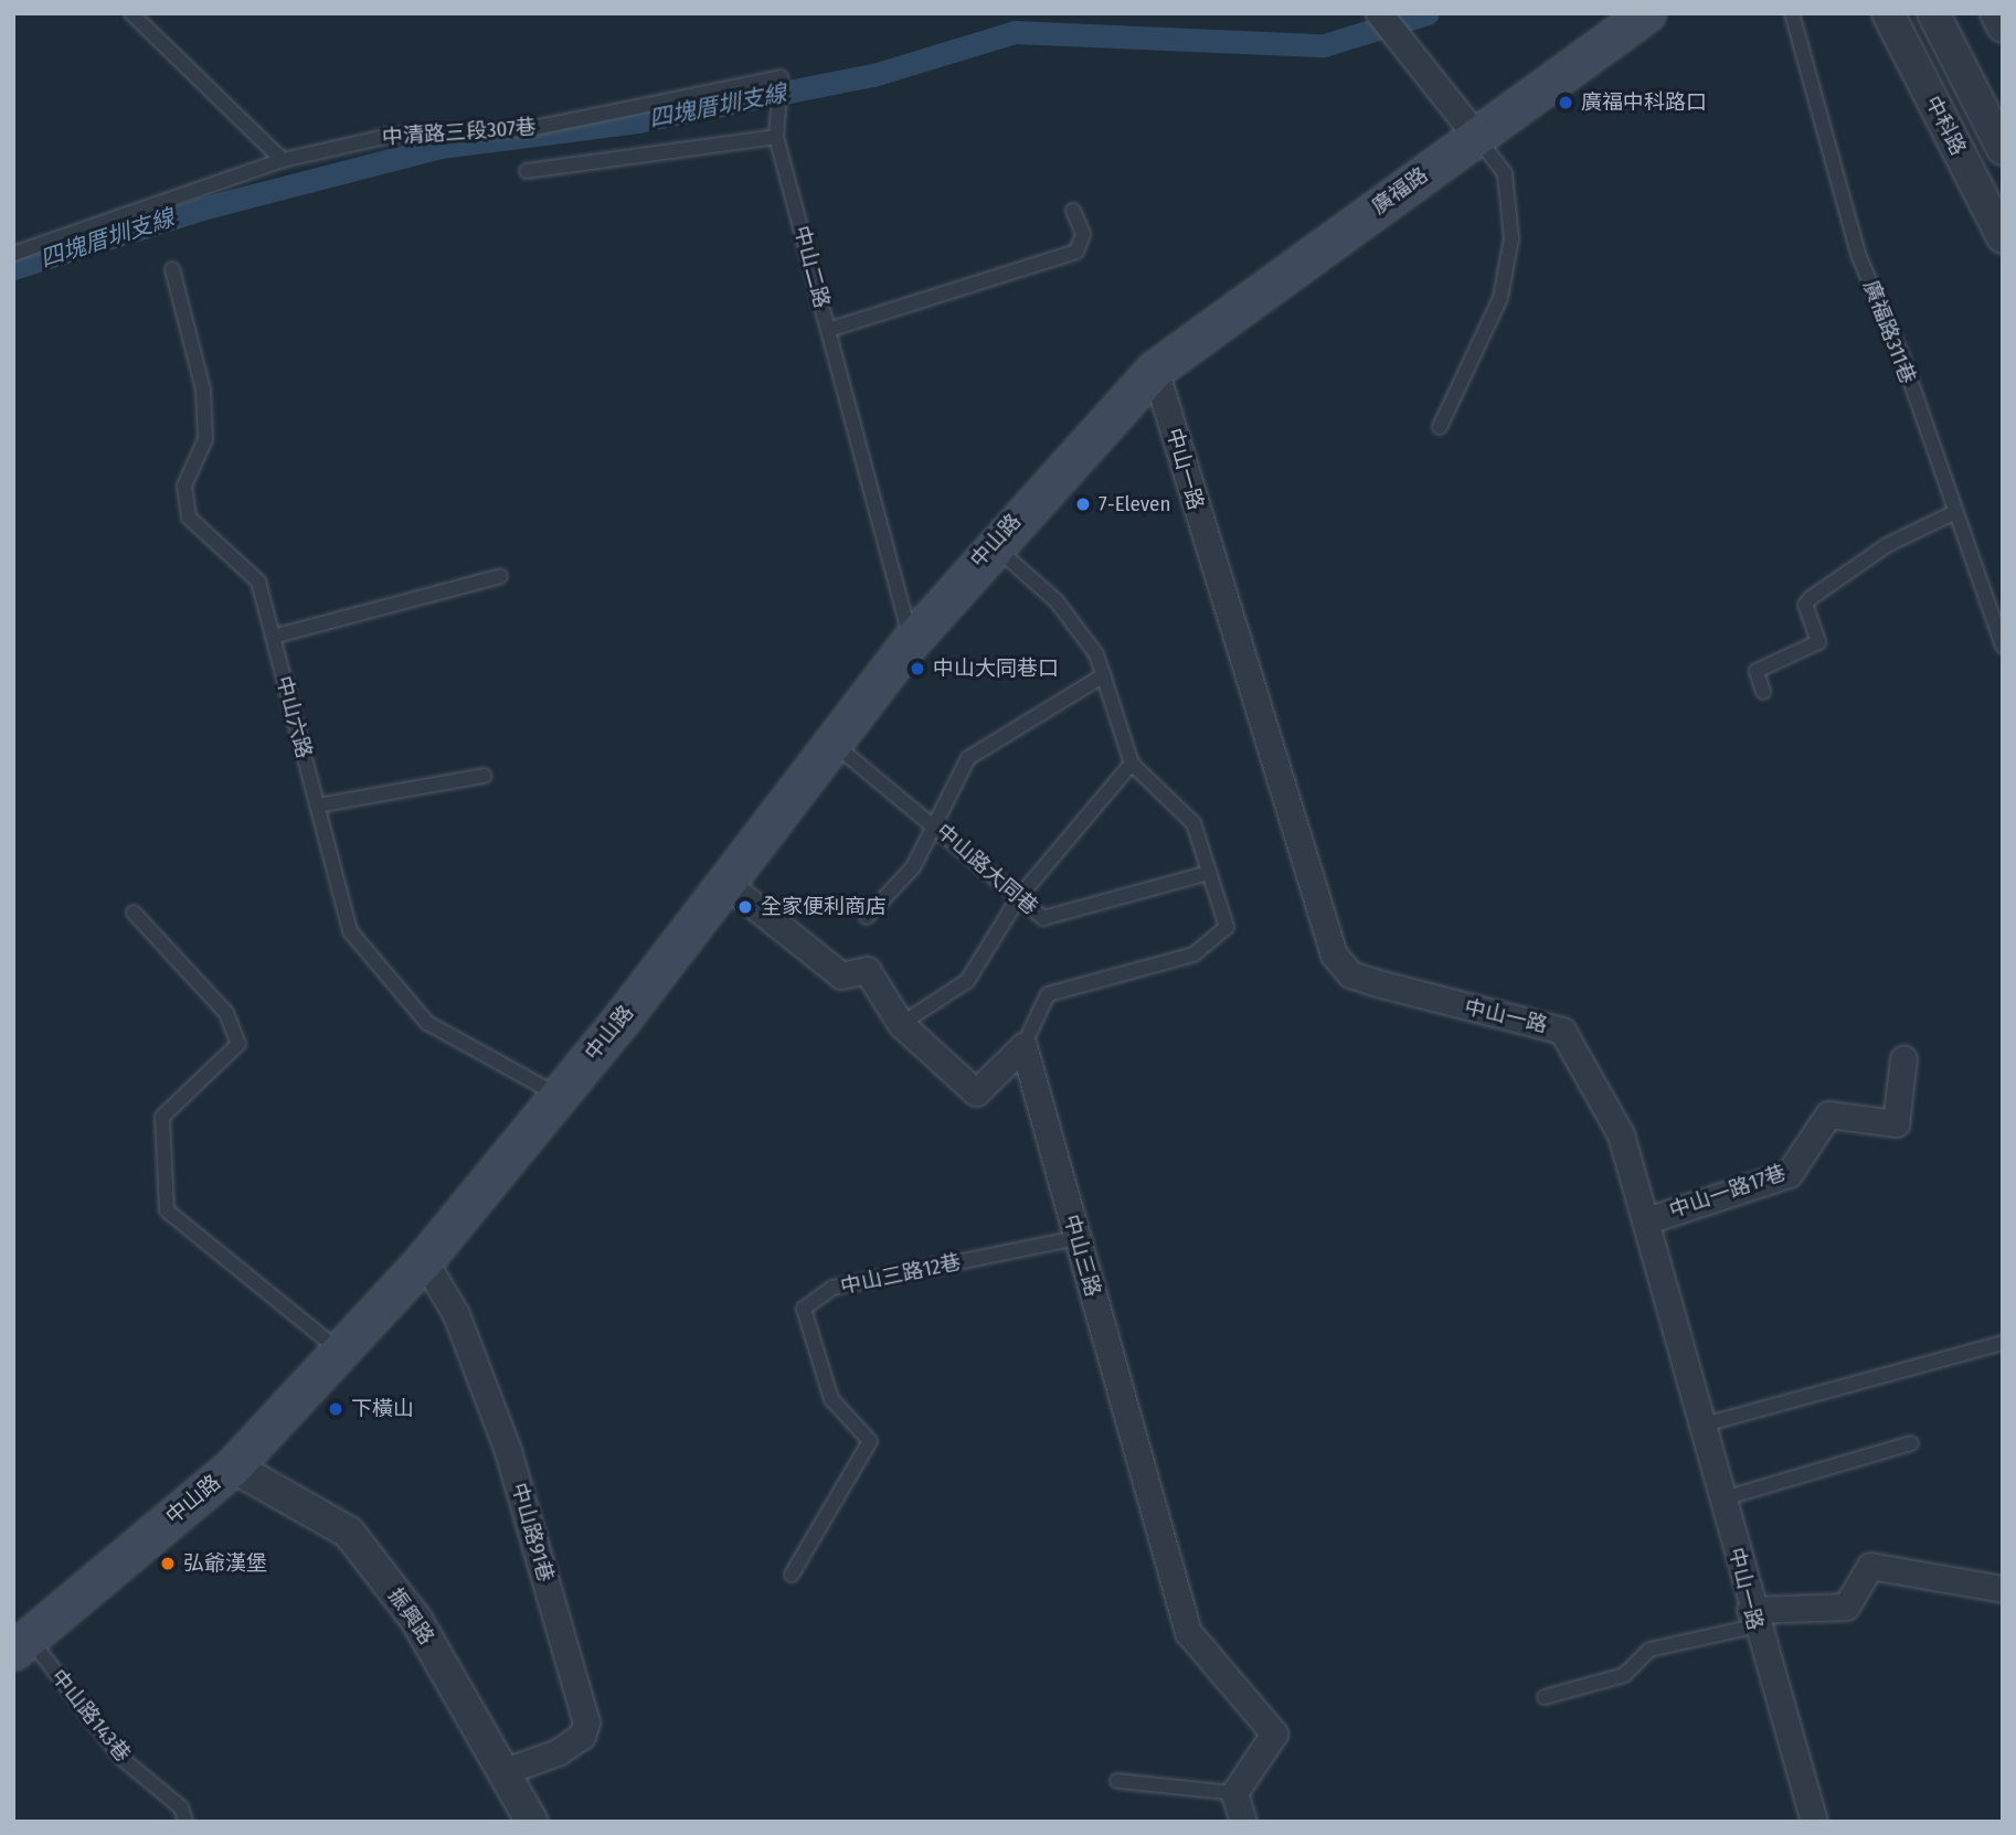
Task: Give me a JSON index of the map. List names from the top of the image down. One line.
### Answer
{"streets":{"main road":["廣福路","中山路"],"street":["中科路","中山一路","中山一路17巷","中山三路","中山路91巷","振興路"],"lane":["中清路三段307巷","中山二路","廣福路311巷","中山六路","中山路大同巷","中山三路12巷","中山路143巷"]},"crossings":[["中清路三段307巷","中山二路"],["廣福路","中山一路"],["廣福路","中山路"],["中山二路","中山路"],["中山一路","中山路"],["中山一路","中山一路17巷"],["中山路","中山六路"],["中山路","中山路大同巷"],["中山路","中山路91巷"],["中山路","振興路"],["中山路","中山路143巷"],["中山三路","中山三路12巷"],["中山路91巷","振興路"]],"water":["四塊厝圳支線"],"places":["廣福中科路口","7-Eleven","中山大同巷口","全家便利商店","下橫山","弘爺漢堡"]}
